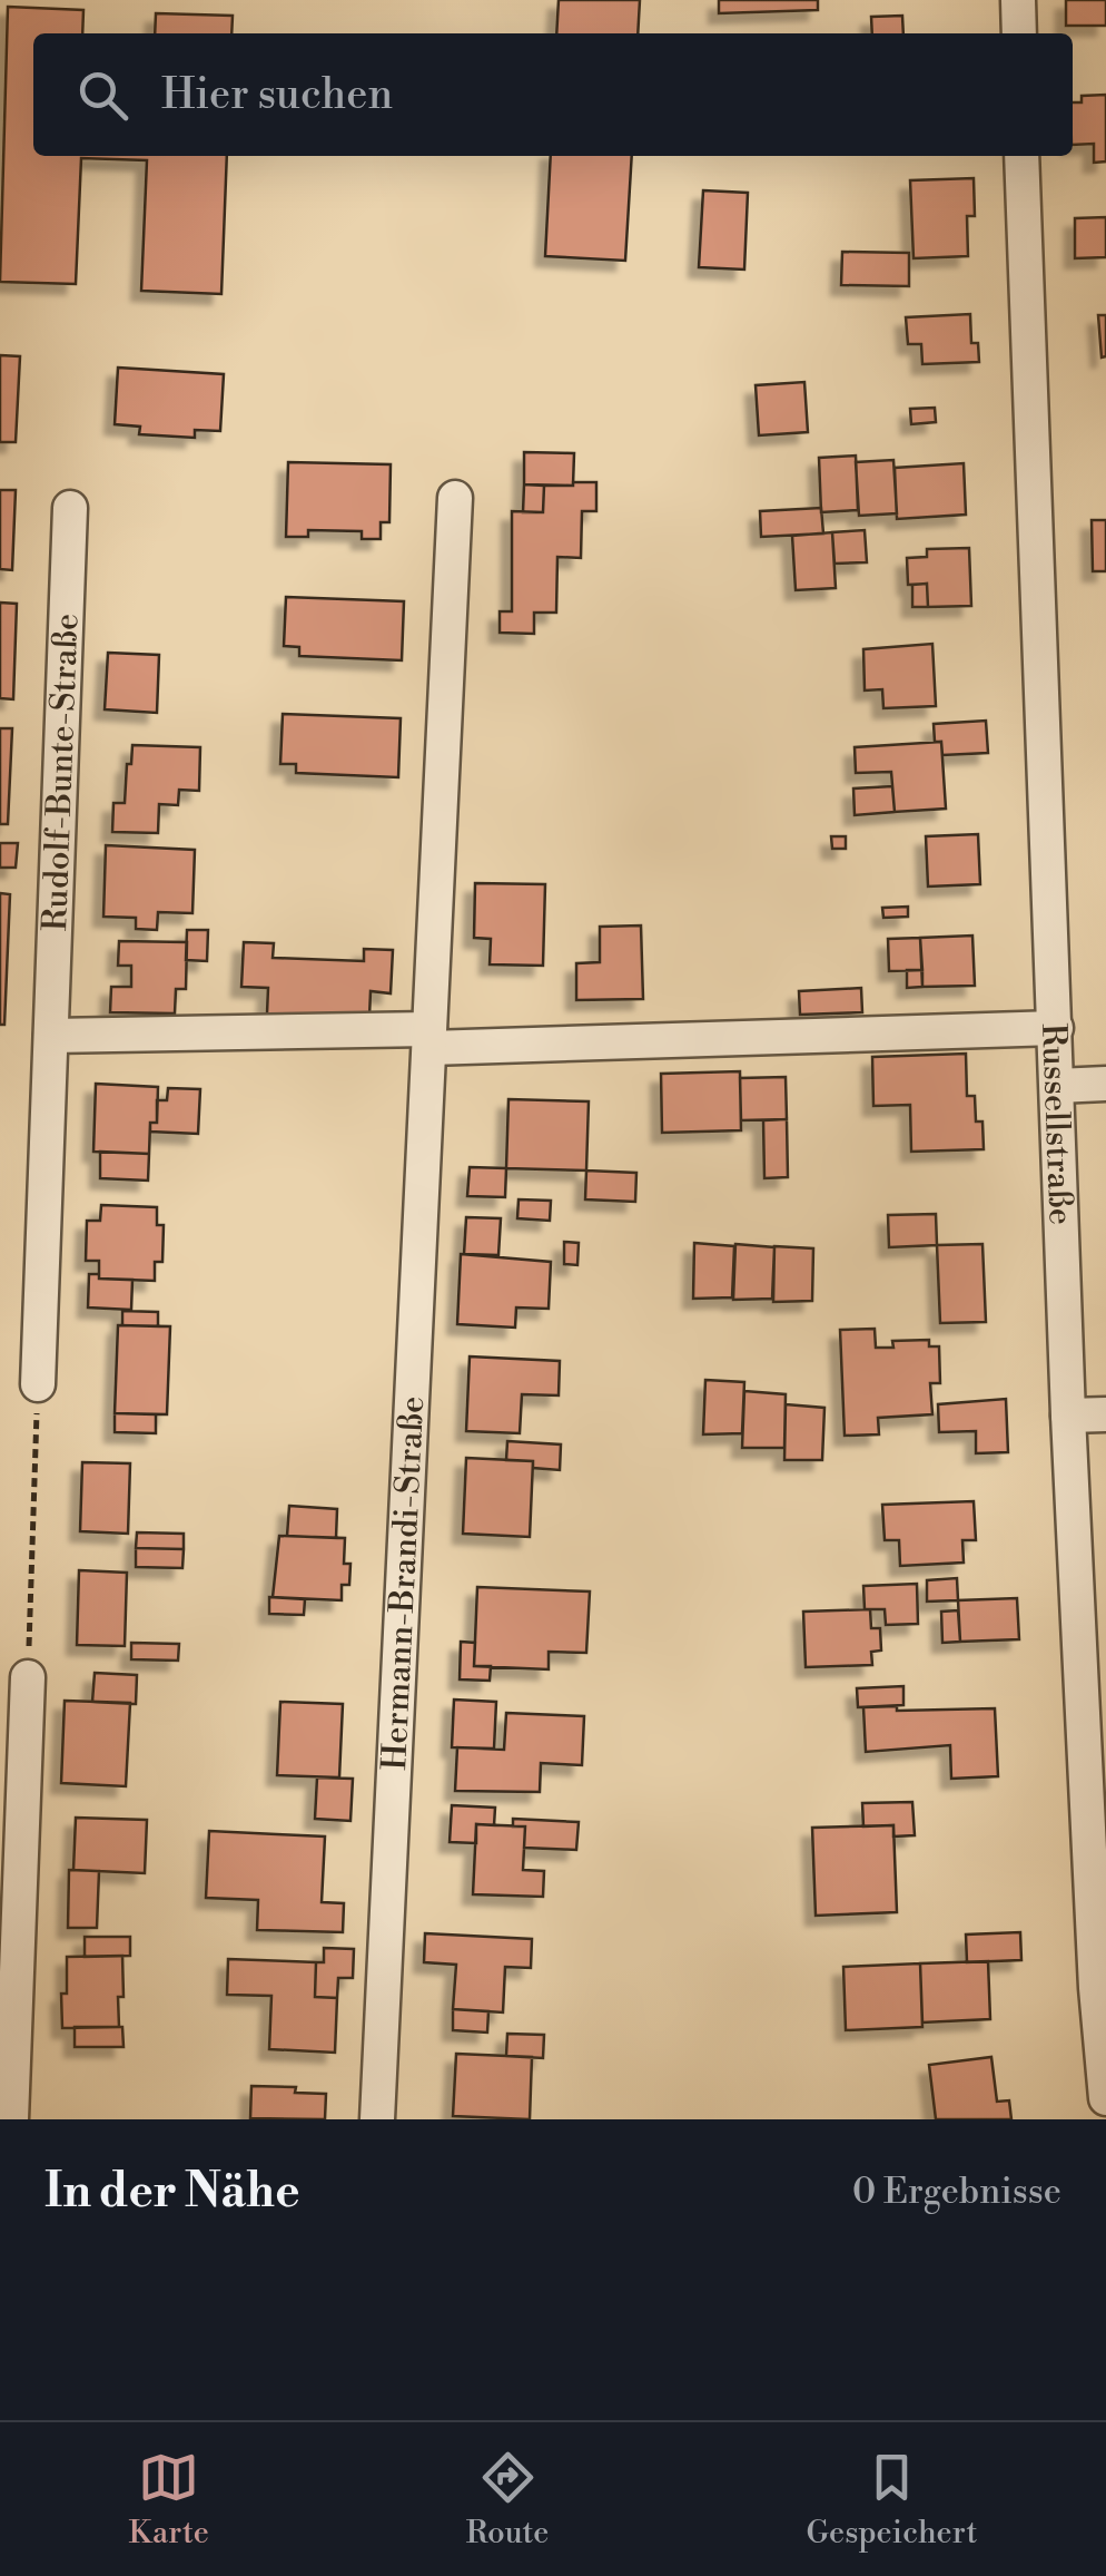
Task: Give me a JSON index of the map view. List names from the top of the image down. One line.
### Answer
{"streets":{"street":["Rudolf-Bunte-Straße","Russellstraße","Hermann-Brandi-Straße"]},"page":{"search":"Hier suchen","heading":["In der Nähe","0 Ergebnisse"],"nav":["Karte","Route","Gespeichert"]}}
